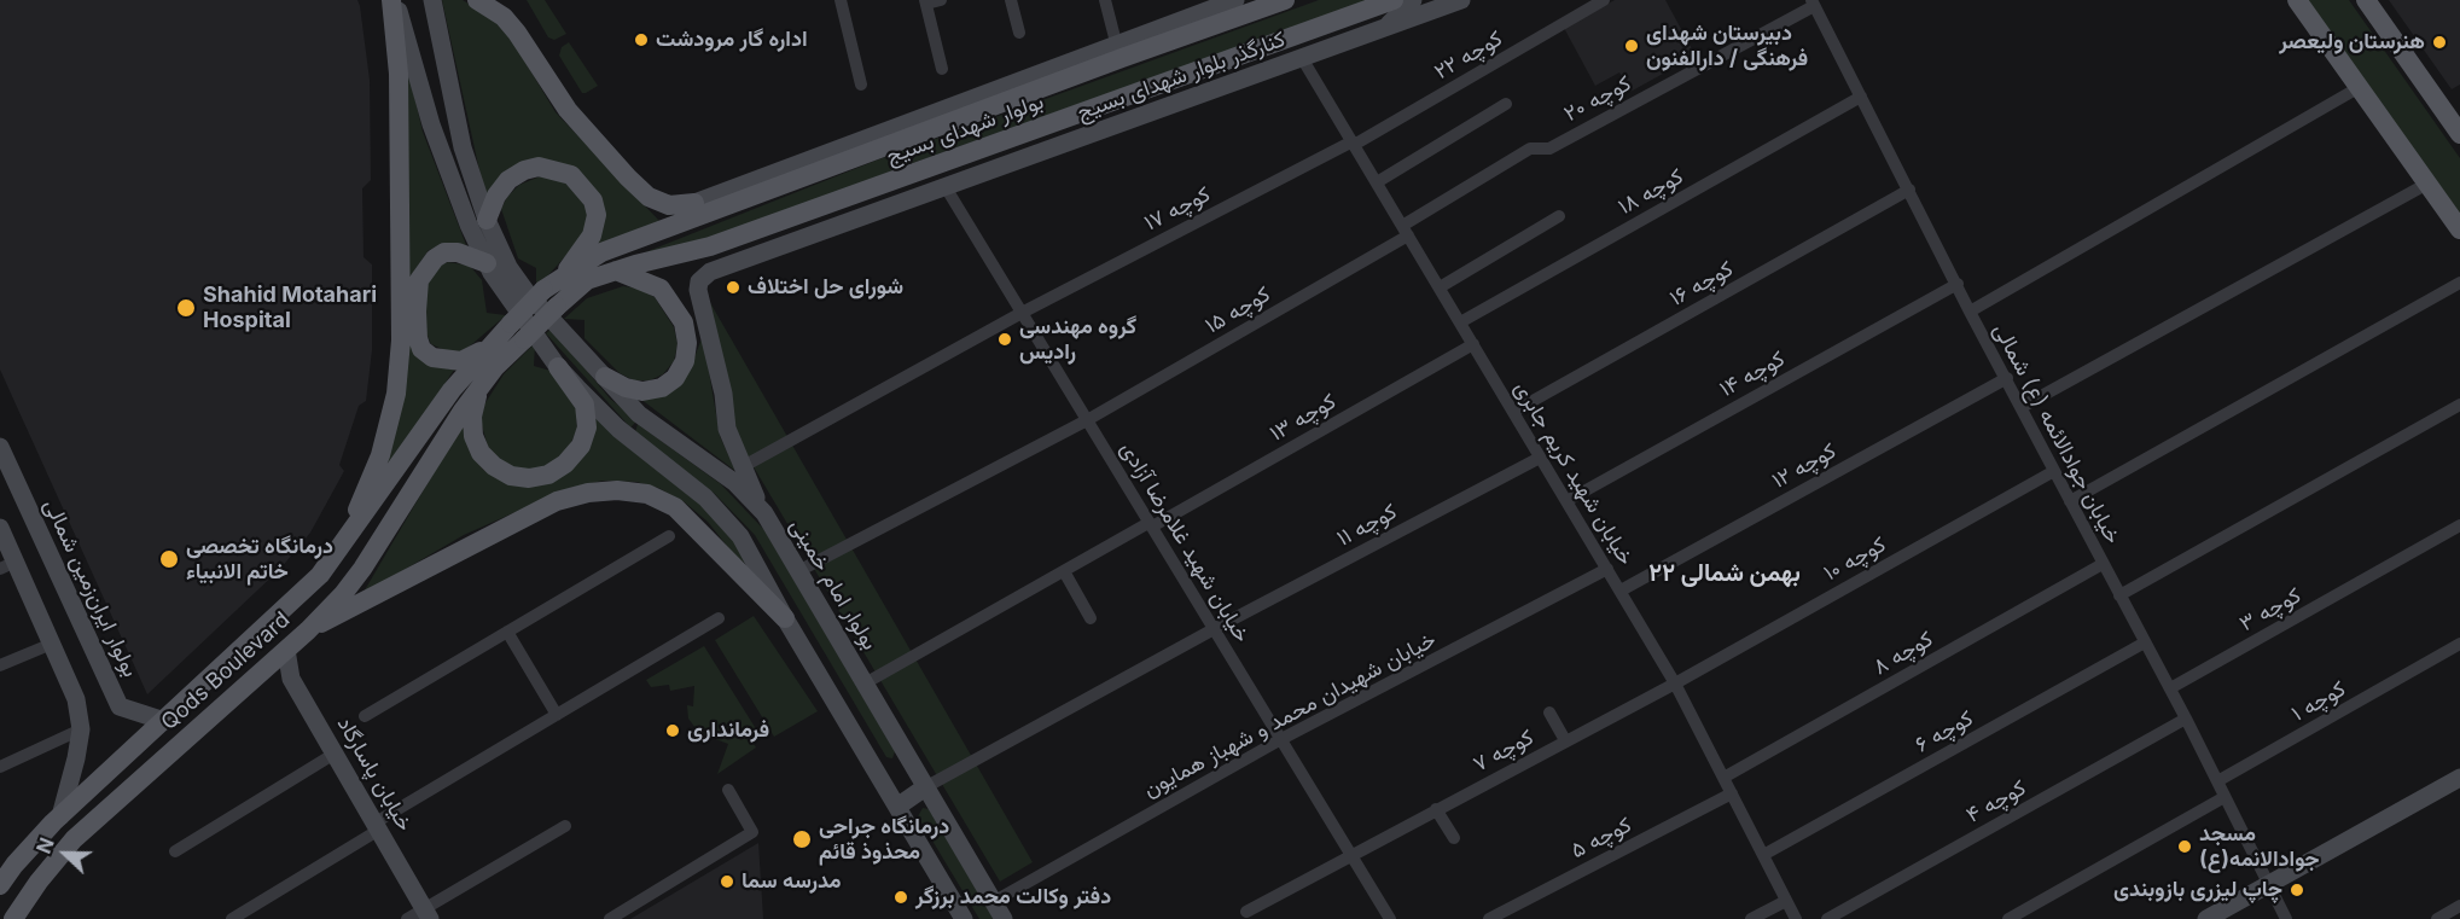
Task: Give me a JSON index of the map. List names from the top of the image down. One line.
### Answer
{"streets":{"main road":["بولوار شهدای بسیج","Qods Boulevard"],"street":["کوچه ۲۲","کنارگذر بلوار شهدای بسیج","کوچه ۲۰","کوچه ۱۸","کوچه ۱۷","کوچه ۱۶","کوچه ۱۵","کوچه ۱۴","کوچه ۱۳","خیابان جوادالائمه (ع) شمالی","کوچه ۱۲","خیابان شهید کریم جابری","کوچه ۱۱","خیابان شهید غلامرضا آزادی","کوچه ۱۰","بولوار امام خمینی","بولوار ایران‌زمین شمالی","کوچه ۳","کوچه ۸","کوچه ۱","خیابان شهیدان محمد و شهباز همایون","کوچه ۶","کوچه ۷","خیابان پاسارگاد","کوچه ۴","کوچه ۵"]},"crossings":[["کوچه ۲۲","کوچه ۱۷"],["کوچه ۲۲","خیابان شهید کریم جابری"],["کنارگذر بلوار شهدای بسیج","خیابان شهید کریم جابری"],["کنارگذر بلوار شهدای بسیج","خیابان شهید غلامرضا آزادی"],["کنارگذر بلوار شهدای بسیج","بولوار امام خمینی"],["کوچه ۲۰","کوچه ۱۵"],["کوچه ۲۰","خیابان جوادالائمه (ع) شمالی"],["کوچه ۲۰","خیابان شهید کریم جابری"],["بولوار شهدای بسیج","بولوار امام خمینی"],["بولوار شهدای بسیج","Qods Boulevard"],["کوچه ۱۸","خیابان جوادالائمه (ع) شمالی"],["کوچه ۱۸","خیابان شهید کریم جابری"],["کوچه ۱۷","خیابان شهید کریم جابری"],["کوچه ۱۷","خیابان شهید غلامرضا آزادی"],["کوچه ۱۶","خیابان جوادالائمه (ع) شمالی"],["کوچه ۱۶","خیابان شهید کریم جابری"],["کوچه ۱۵","خیابان شهید کریم جابری"],["کوچه ۱۵","خیابان شهید غلامرضا آزادی"],["کوچه ۱۴","خیابان جوادالائمه (ع) شمالی"],["کوچه ۱۴","خیابان شهید کریم جابری"],["کوچه ۱۳","خیابان شهید کریم جابری"],["کوچه ۱۳","خیابان شهید غلامرضا آزادی"],["خیابان جوادالائمه (ع) شمالی","کوچه ۱۲"],["خیابان جوادالائمه (ع) شمالی","کوچه ۱۰"],["خیابان جوادالائمه (ع) شمالی","کوچه ۳"],["خیابان جوادالائمه (ع) شمالی","کوچه ۸"],["خیابان جوادالائمه (ع) شمالی","کوچه ۱"],["خیابان جوادالائمه (ع) شمالی","کوچه ۶"],["خیابان جوادالائمه (ع) شمالی","کوچه ۴"],["کوچه ۱۲","خیابان شهید کریم جابری"],["خیابان شهید کریم جابری","کوچه ۱۱"],["خیابان شهید کریم جابری","کوچه ۱۰"],["خیابان شهید کریم جابری","کوچه ۸"],["خیابان شهید کریم جابری","خیابان شهیدان محمد و شهباز همایون"],["خیابان شهید کریم جابری","کوچه ۶"],["خیابان شهید کریم جابری","کوچه ۷"],["خیابان شهید کریم جابری","کوچه ۵"],["کوچه ۱۱","خیابان شهید غلامرضا آزادی"],["خیابان شهید غلامرضا آزادی","خیابان شهیدان محمد و شهباز همایون"],["خیابان شهید غلامرضا آزادی","کوچه ۷"],["کوچه ۱۰","کوچه ۷"],["بولوار امام خمینی","Qods Boulevard"],["بولوار امام خمینی","خیابان شهیدان محمد و شهباز همایون"],["بولوار ایران‌زمین شمالی","Qods Boulevard"],["Qods Boulevard","خیابان پاسارگاد"]],"districts":["۲۲ بهمن شمالی"],"places":["اداره گار مرودشت","هنرستان ولیعصر","دبیرستان شهدای فرهنگی / دارالفنون","شورای حل اختلاف","Shahid Motahari Hospital","گروه مهندسی رادیس","درمانگاه تخصصی خاتم الانبیاء","فرمانداری","درمانگاه جراحی محذوذ قائم","مسجد جوادالانمه(ع)","مدرسه سما","چاپ لیزری بازوبندی","دفتر وکالت محمد برزگر"],"north":"left"}
